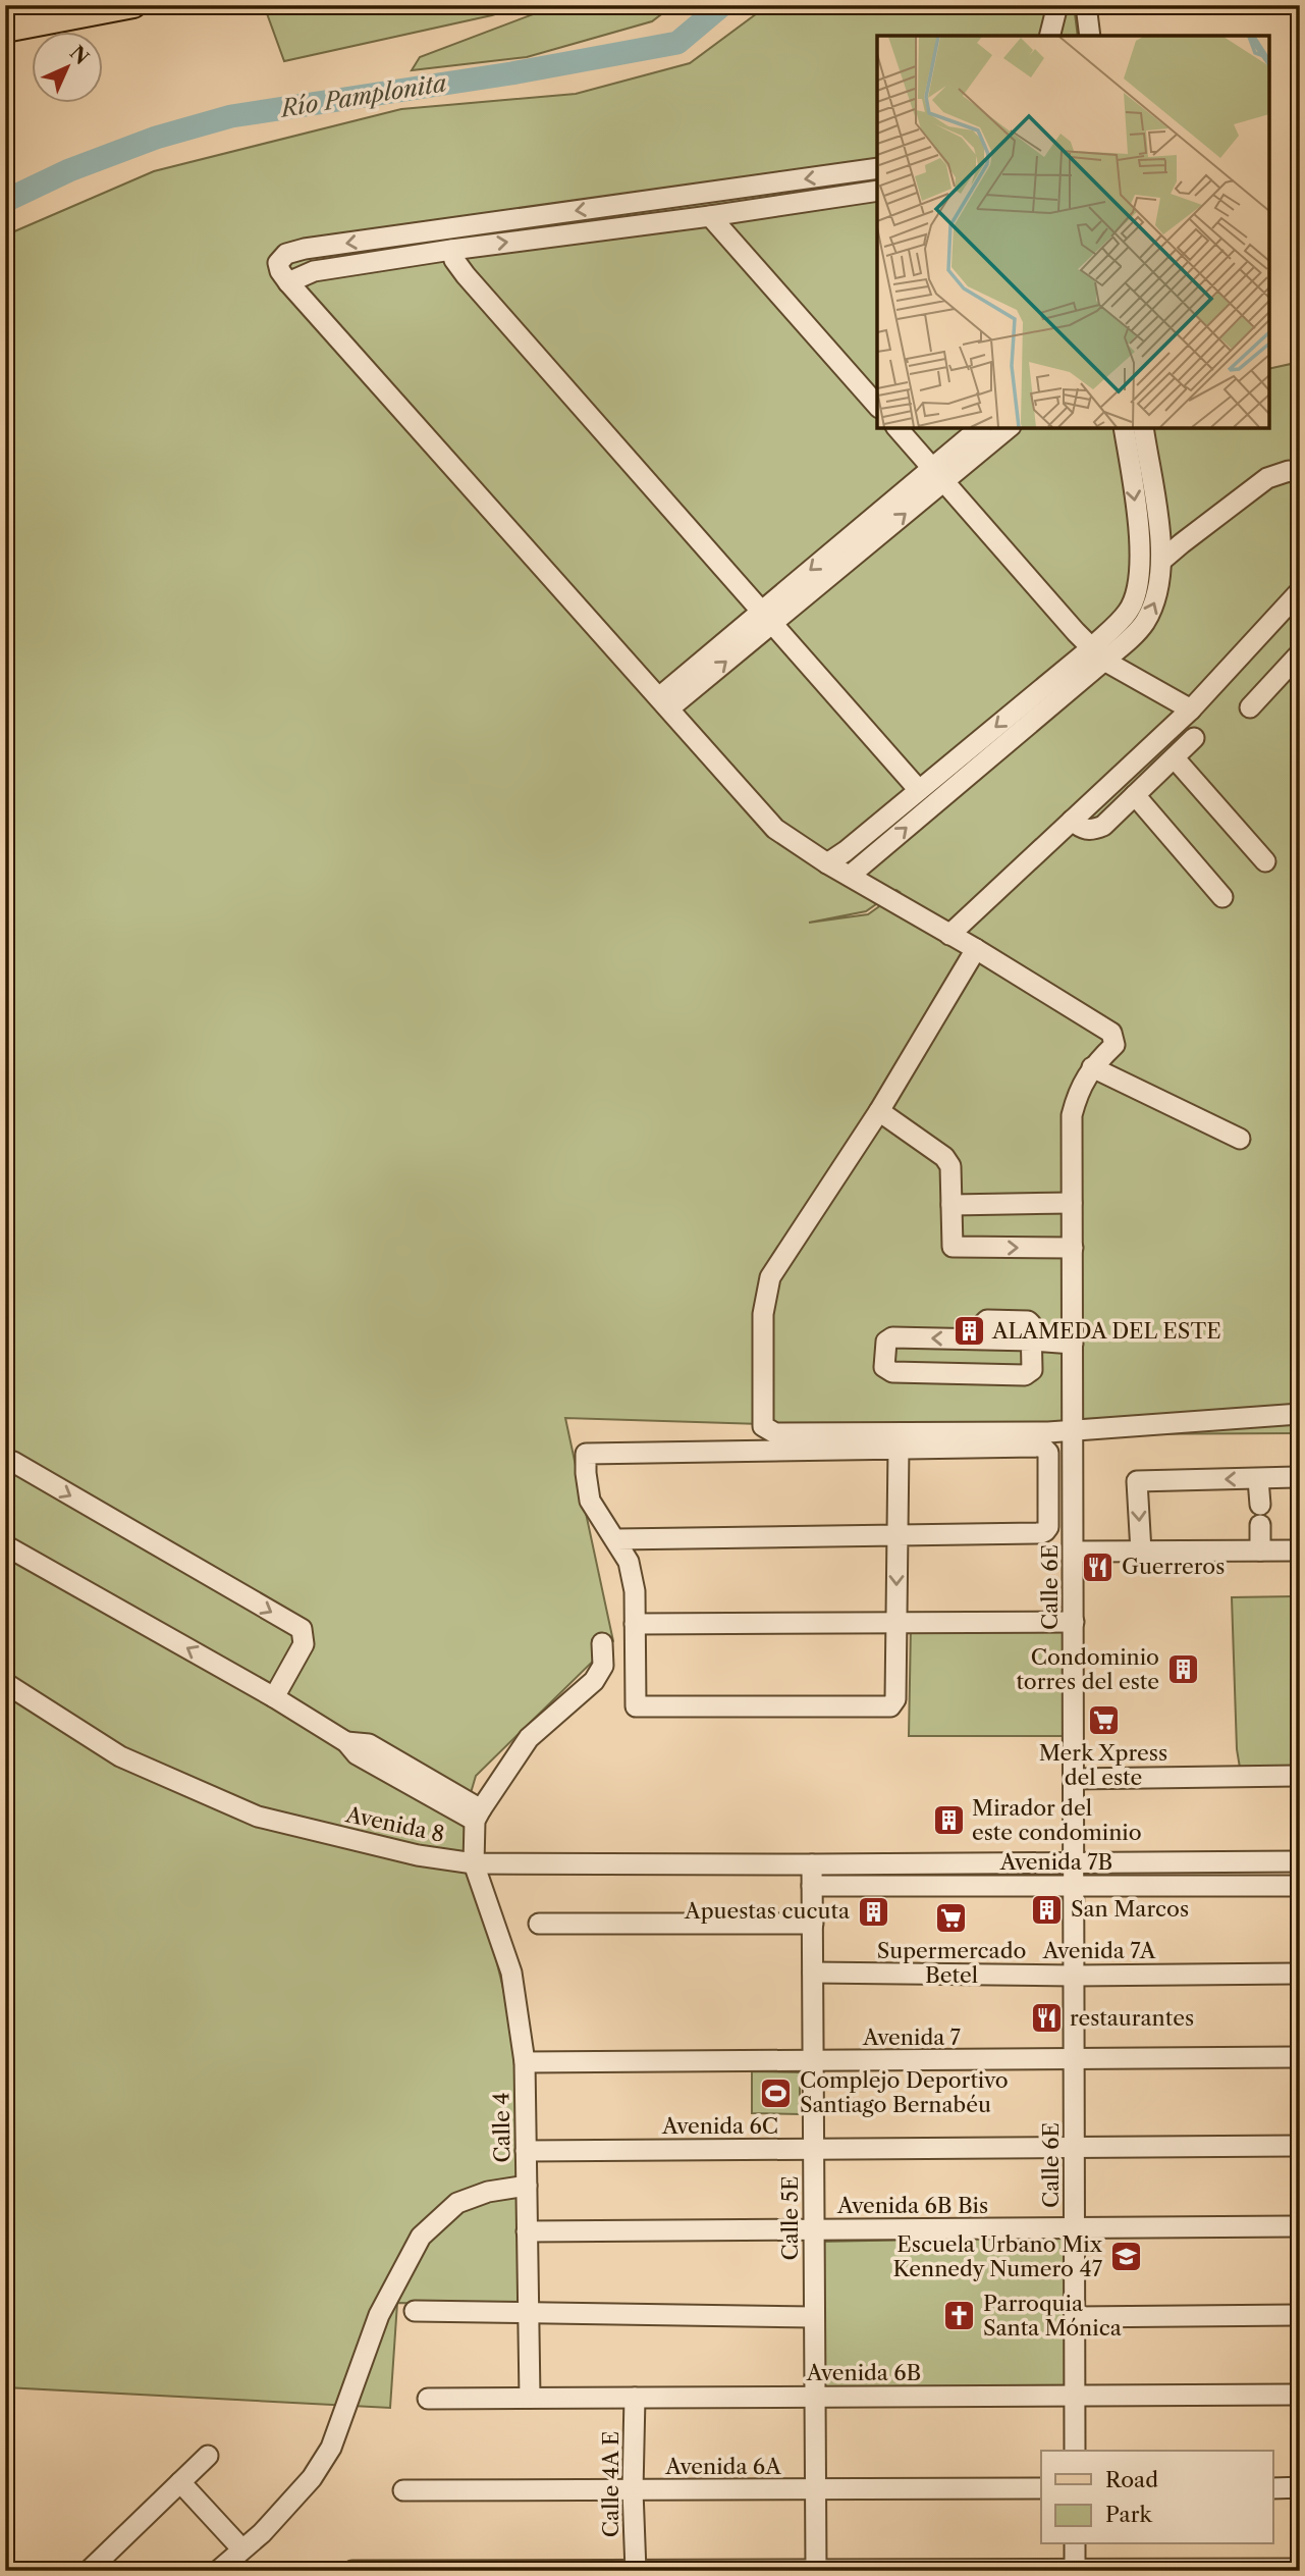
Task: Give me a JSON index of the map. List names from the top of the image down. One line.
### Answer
{"streets":{"street":["Calle 6E","Avenida 8","Avenida 7B","Avenida 7A","Avenida 7","Avenida 6C","Calle 4","Avenida 6B Bis","Calle 5E","Avenida 6B","Avenida 6A","Calle 4A E"]},"crossings":[["Calle 6E","Avenida 7B"],["Calle 6E","Avenida 7A"],["Calle 6E","Avenida 7"],["Calle 6E","Avenida 6C"],["Calle 6E","Avenida 6B Bis"],["Calle 6E","Avenida 6B"],["Avenida 8","Avenida 7B"],["Avenida 8","Calle 4"],["Avenida 8","Calle 5E"],["Avenida 7B","Calle 5E"],["Avenida 7A","Calle 5E"],["Avenida 7","Calle 4"],["Avenida 7","Calle 5E"],["Avenida 6C","Calle 4"],["Avenida 6C","Calle 5E"],["Calle 4","Avenida 6B Bis"],["Calle 4","Avenida 6B"],["Avenida 6B Bis","Calle 5E"],["Calle 5E","Avenida 6B"],["Calle 5E","Avenida 6A"],["Avenida 6B","Calle 4A E"],["Avenida 6A","Calle 4A E"]],"water":["Río Pamplonita"],"places":{"building":["ALAMEDA DEL ESTE","Condominio torres del este","Mirador del este condominio","San Marcos","Apuestas cucuta"],"restaurant":["Guerreros","restaurantes"],"supermarket":["Merk Xpress del este","Supermercado Betel"],"sports":["Complejo Deportivo Santiago Bernabéu"],"school or university":["Escuela Urbano Mix Kennedy Numero 47"],"church":["Parroquia Santa Mónica"]},"legend":["Road","Park"],"north":"top right"}
